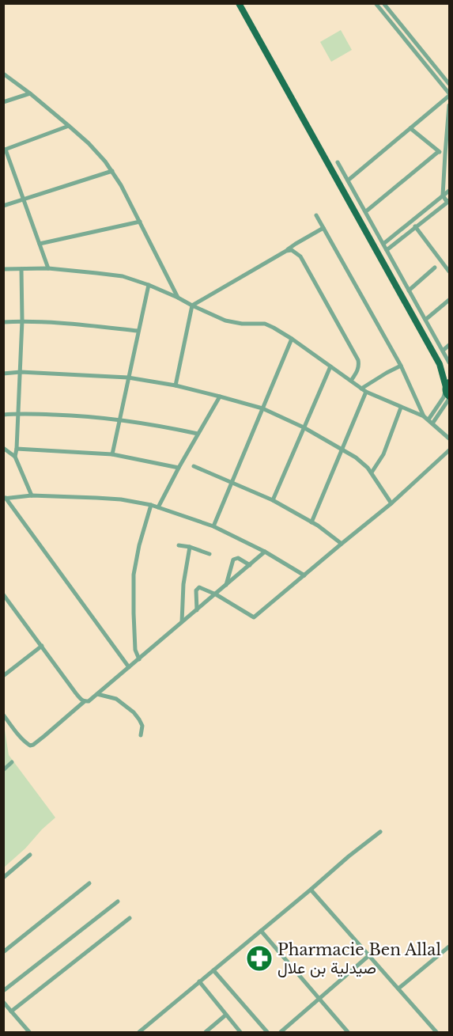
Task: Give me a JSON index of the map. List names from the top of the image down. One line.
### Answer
{"places":{"pharmacy":["Pharmacie Ben Allal صيدلية بن علال"]}}
